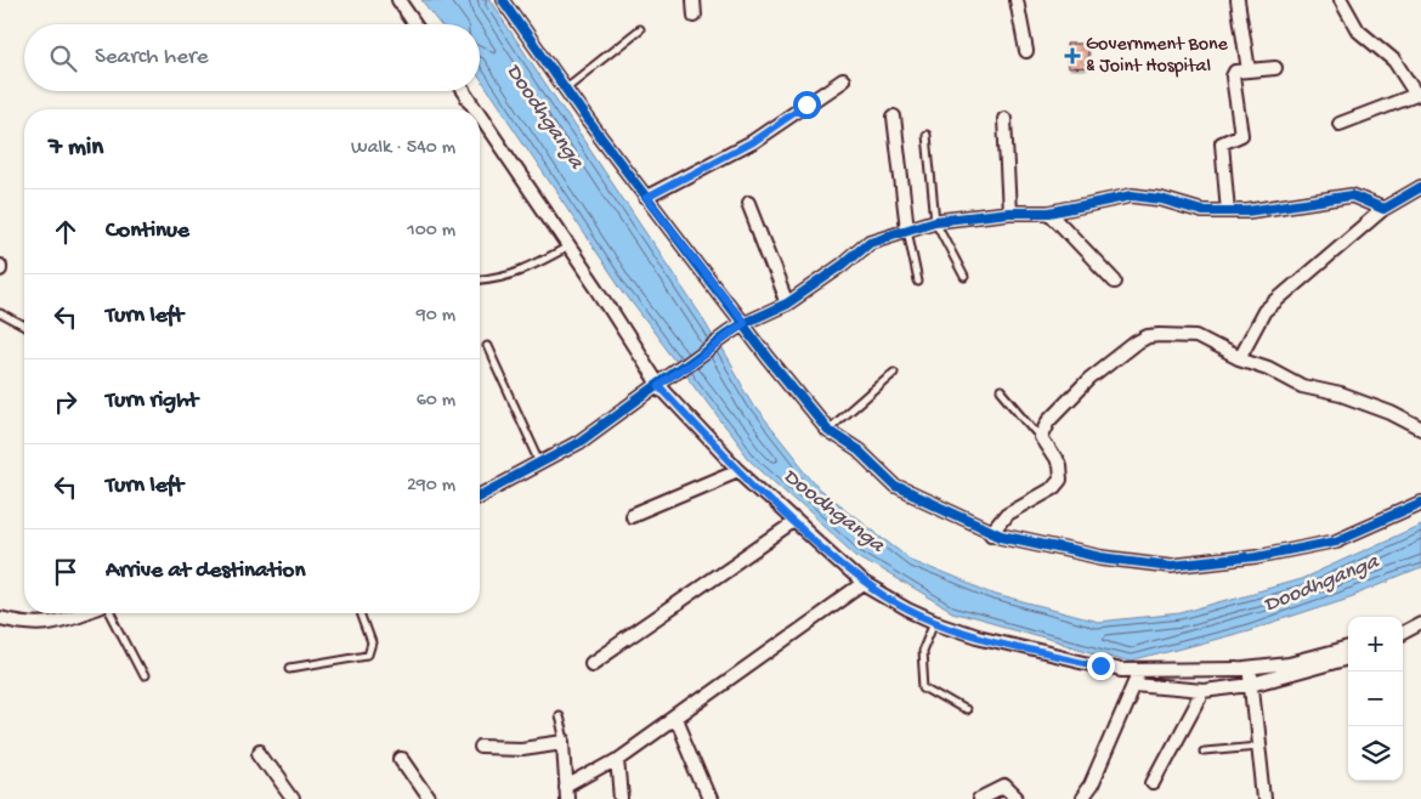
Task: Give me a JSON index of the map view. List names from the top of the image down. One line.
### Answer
{"water":["Doodhganga"],"places":{"health":["Government Bone & Joint Hospital"]},"page":{"search":"Search here","heading":["7 min","Walk · 540 m"],"list":[["Continue","100 m"],["Turn left","90 m"],["Turn right","60 m"],["Turn left","290 m"],"Arrive at destination"],"map_buttons":["+","−"]}}
